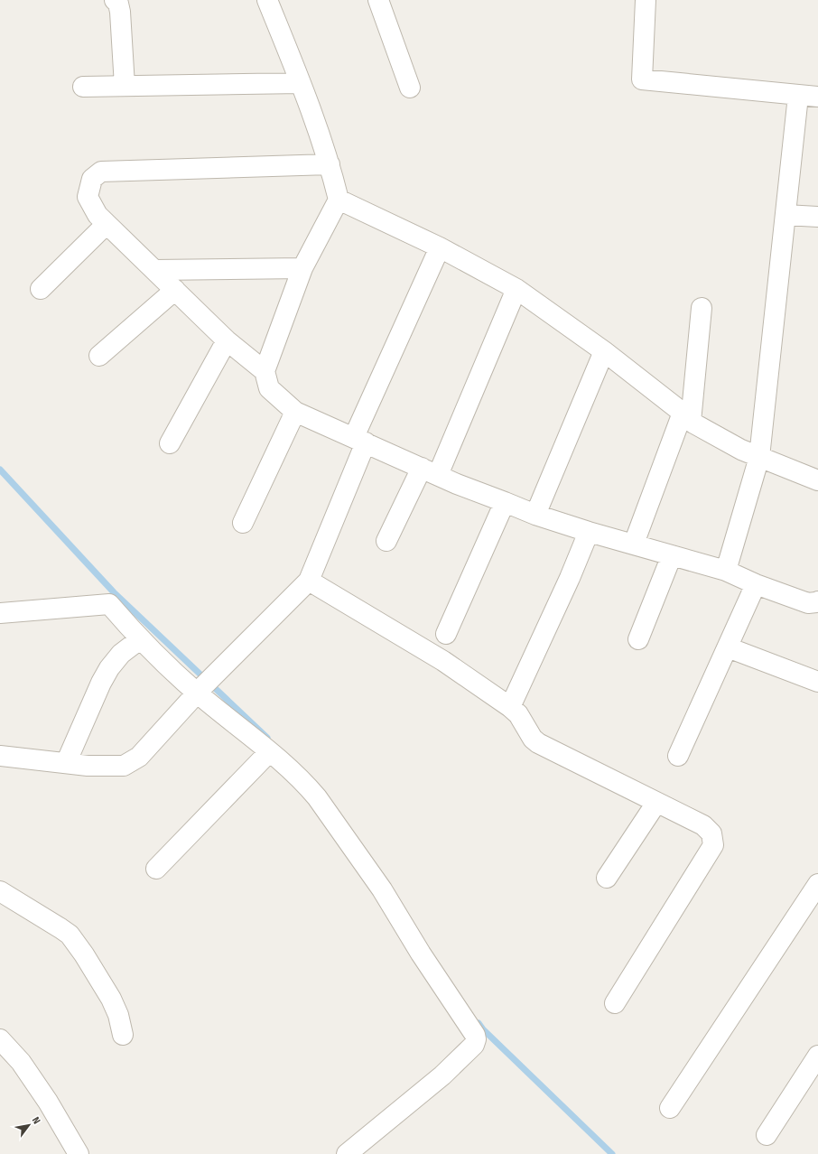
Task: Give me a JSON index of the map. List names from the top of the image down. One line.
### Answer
{"north":"top right"}
